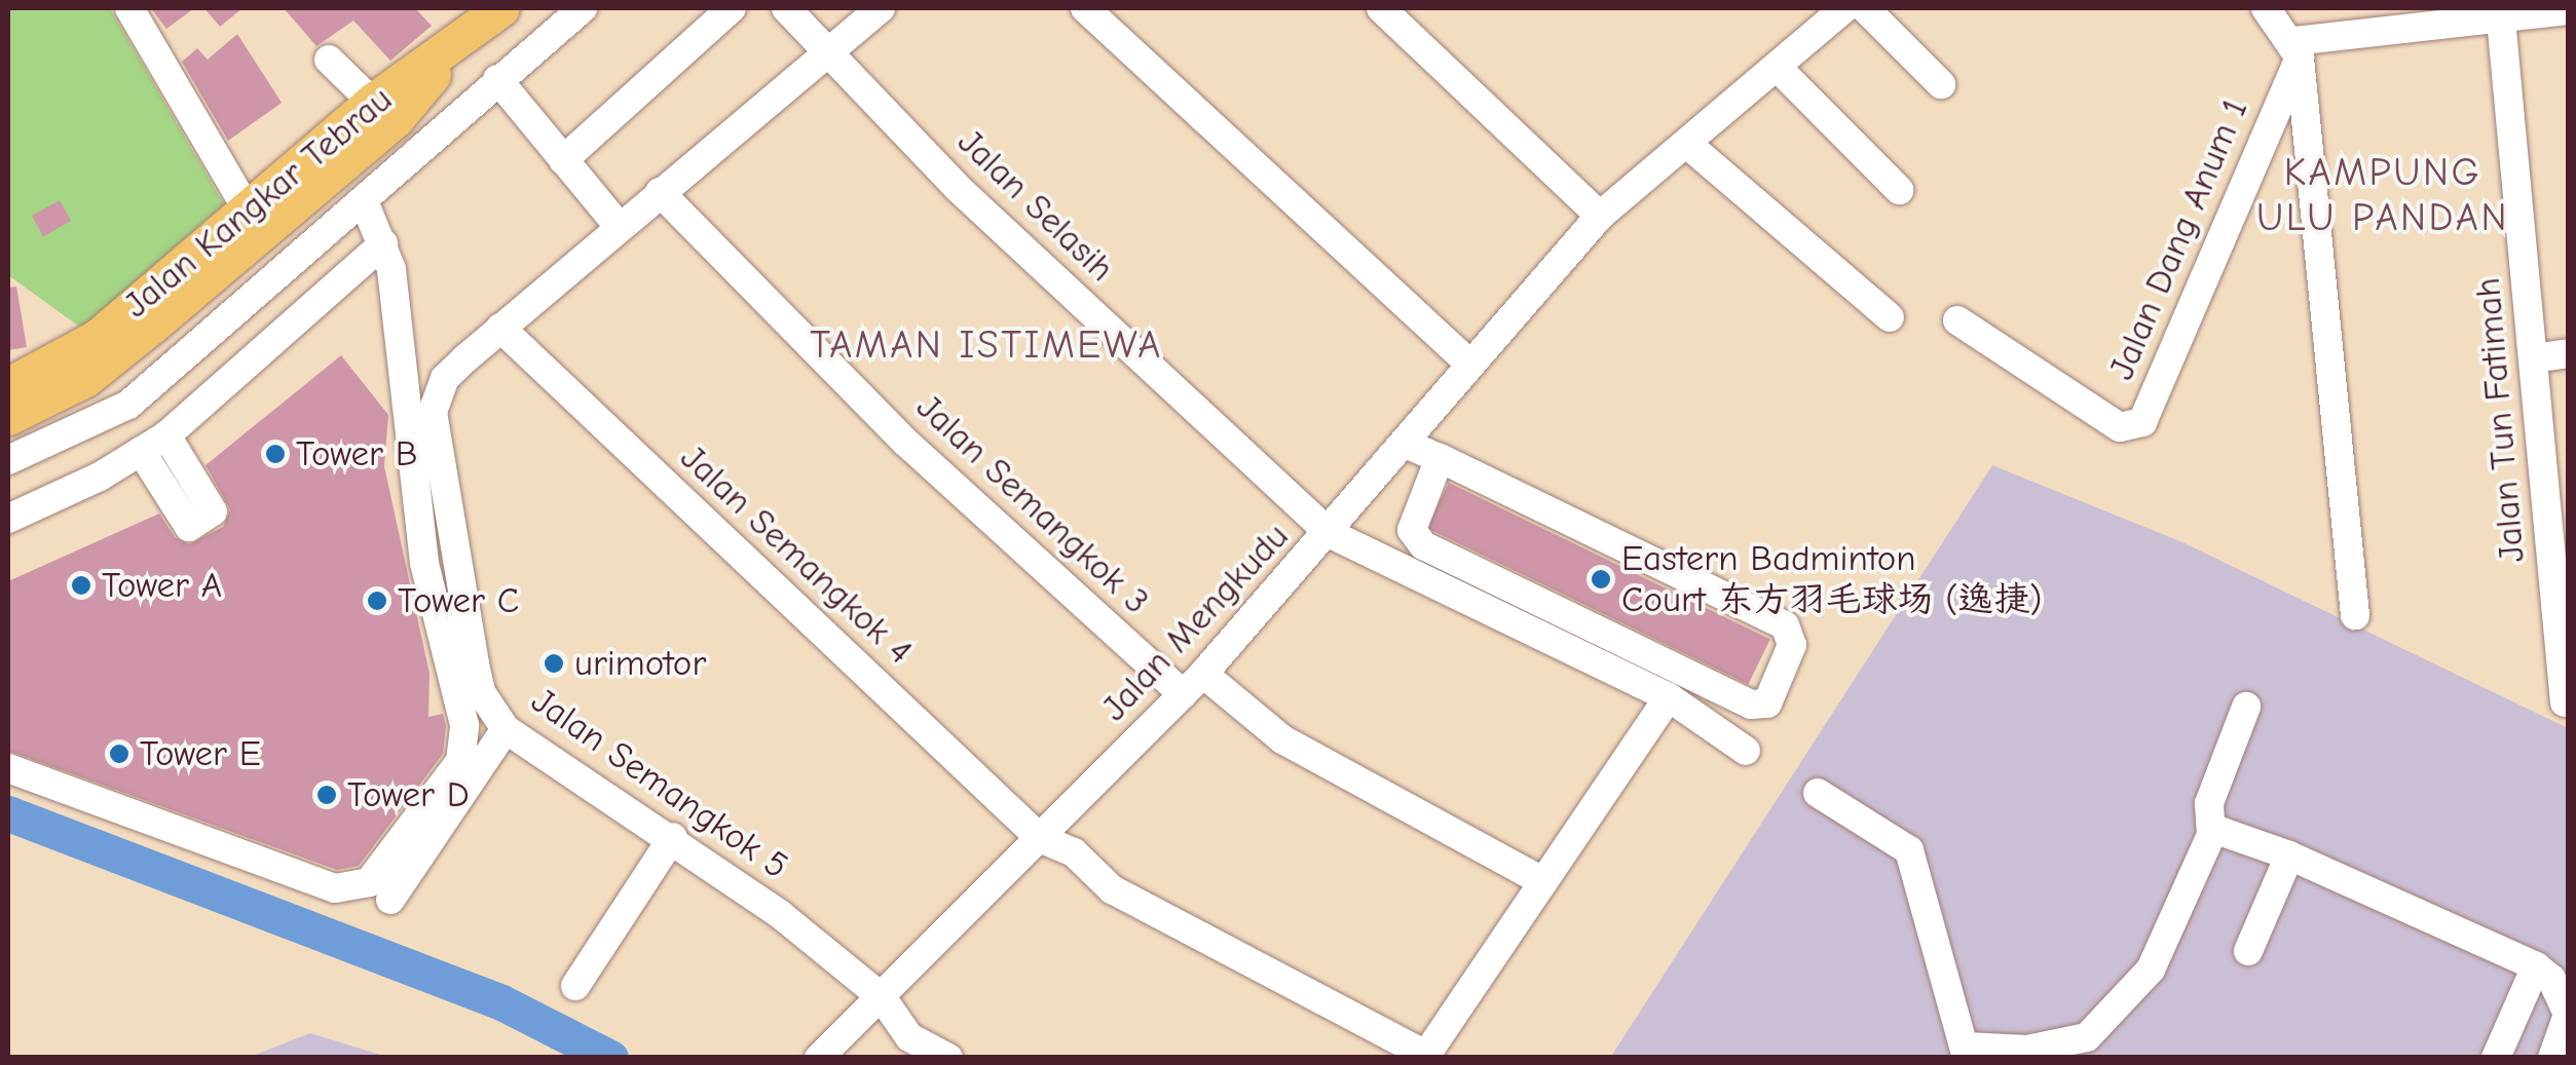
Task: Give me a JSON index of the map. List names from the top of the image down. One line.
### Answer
{"streets":{"main road":["Jalan Kangkar Tebrau"],"street":["Jalan Selasih","Jalan Dang Anum 1","Jalan Tun Fatimah","Jalan Semangkok 3","Jalan Semangkok 4","Jalan Mengkudu","Jalan Semangkok 5"]},"crossings":[["Jalan Selasih","Jalan Mengkudu"],["Jalan Selasih","Jalan Semangkok 5"],["Jalan Semangkok 3","Jalan Mengkudu"],["Jalan Semangkok 3","Jalan Semangkok 5"],["Jalan Semangkok 4","Jalan Mengkudu"],["Jalan Semangkok 4","Jalan Semangkok 5"],["Jalan Mengkudu","Jalan Semangkok 5"]],"districts":["KAMPUNG ULU PANDAN","TAMAN ISTIMEWA"],"places":["Tower B","Eastern Badminton Court 东方羽毛球场 (逸捷)","Tower A","Tower C","urimotor","Tower E","Tower D"]}
